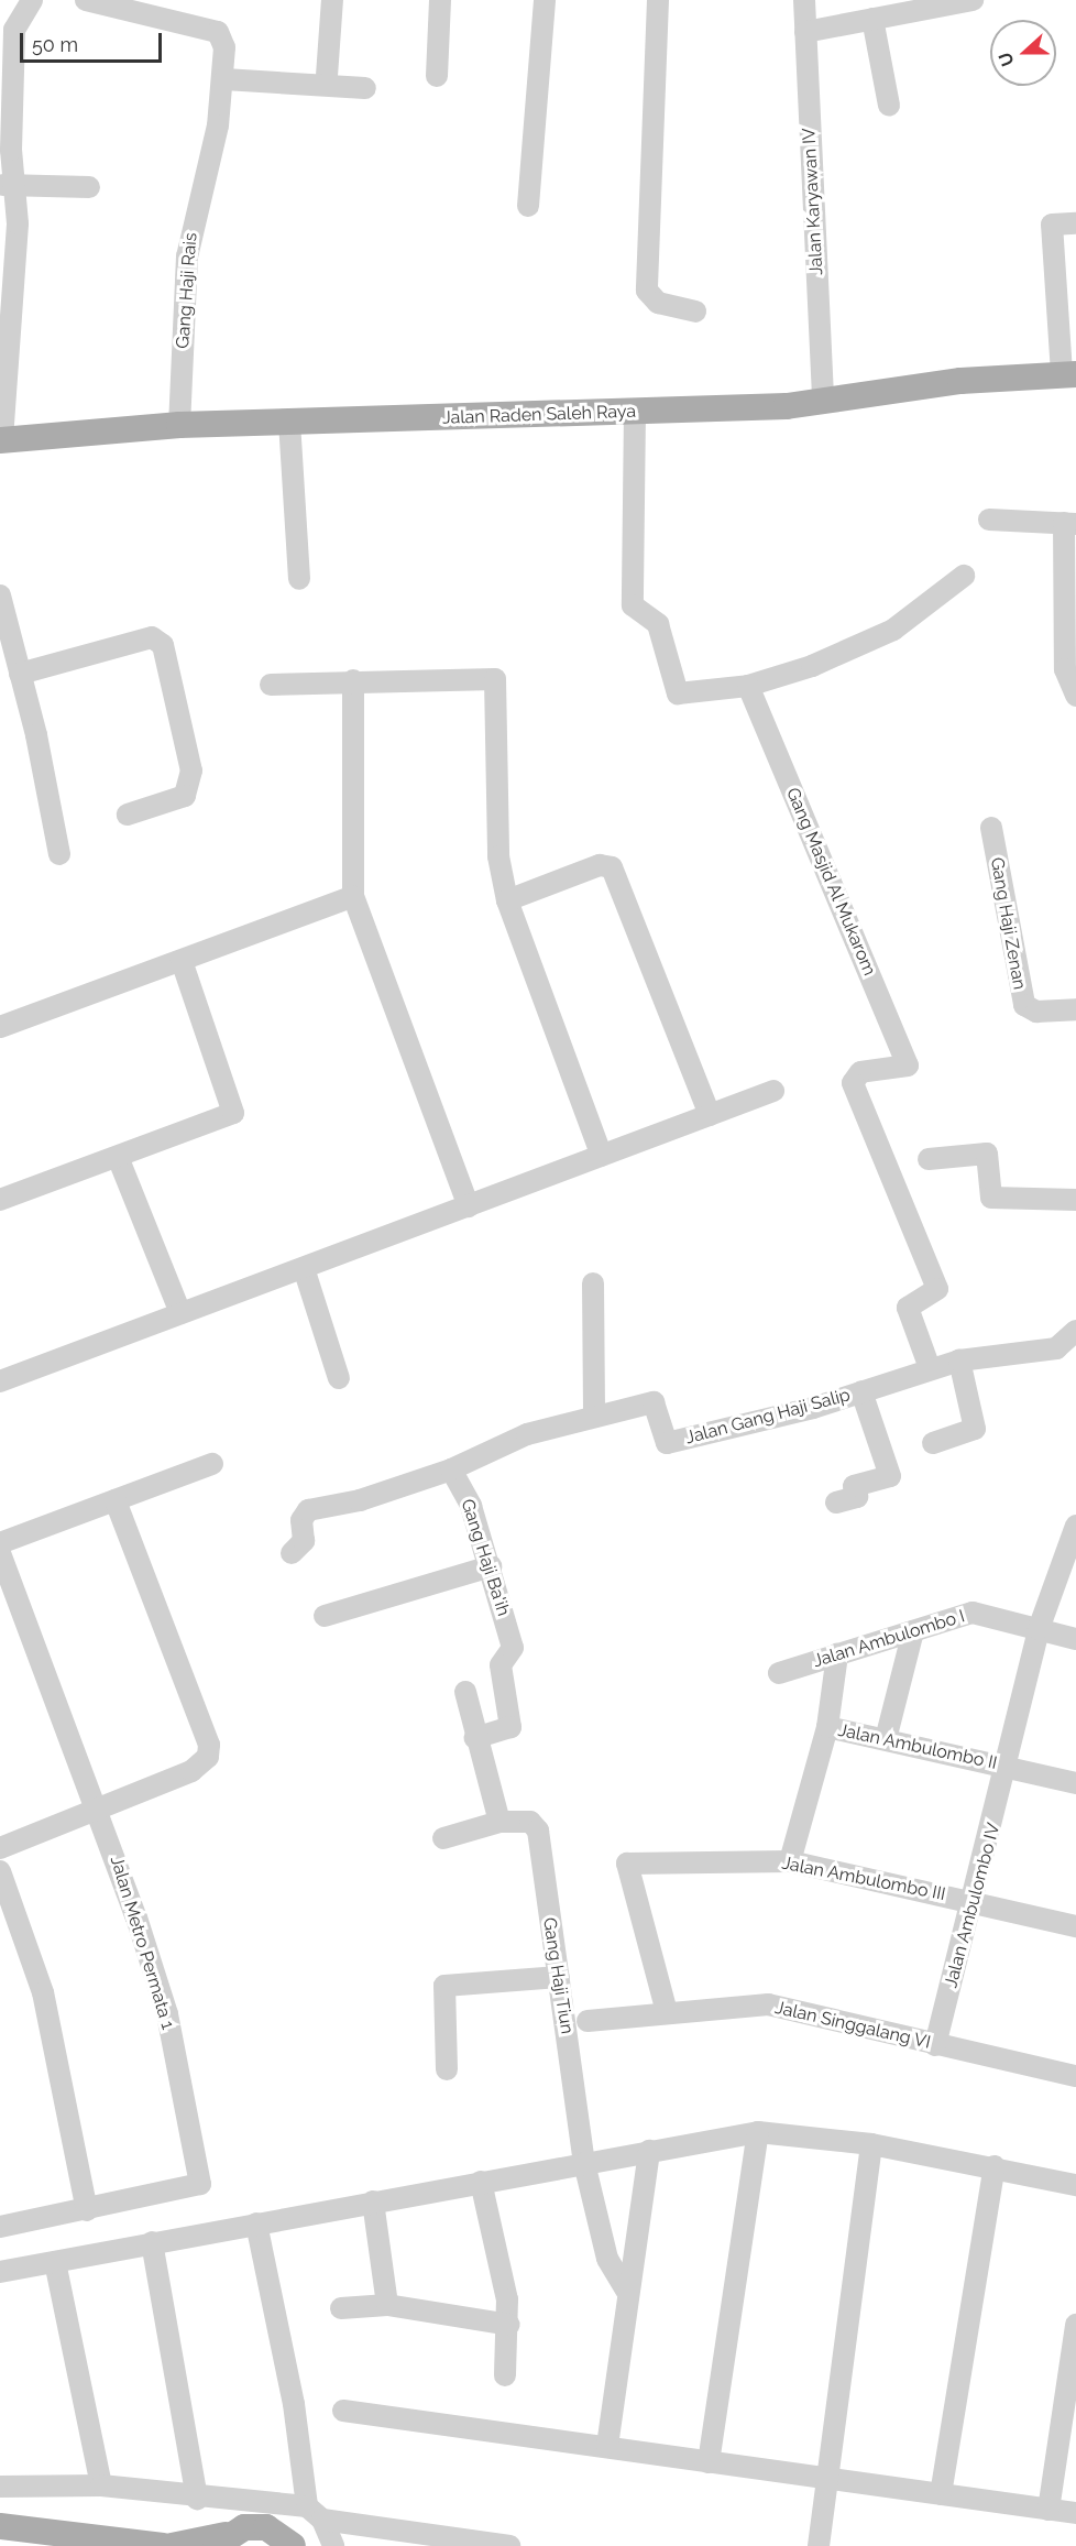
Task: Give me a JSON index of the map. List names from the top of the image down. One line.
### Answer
{"streets":{"main road":["Jalan Raden Saleh Raya"],"street":["Jalan Karyawan IV","Gang Haji Rais","Gang Masjid Al Mukarom","Gang Haji Zenan","Jalan Gang Haji Salip","Gang Haji Ba'ih","Jalan Ambulombo I","Jalan Ambulombo II","Jalan Ambulombo III","Jalan Ambulombo IV","Jalan Metro Permata 1","Gang Haji Tiun","Jalan Singgalang VI"]},"crossings":[["Jalan Karyawan IV","Jalan Raden Saleh Raya"],["Gang Haji Rais","Jalan Raden Saleh Raya"],["Gang Masjid Al Mukarom","Jalan Gang Haji Salip"],["Jalan Gang Haji Salip","Gang Haji Ba'ih"],["Jalan Ambulombo II","Jalan Ambulombo IV"],["Jalan Ambulombo III","Jalan Ambulombo IV"],["Jalan Ambulombo III","Jalan Singgalang VI"],["Jalan Ambulombo IV","Jalan Singgalang VI"]],"scale_bar":"50 m","north":"left"}
